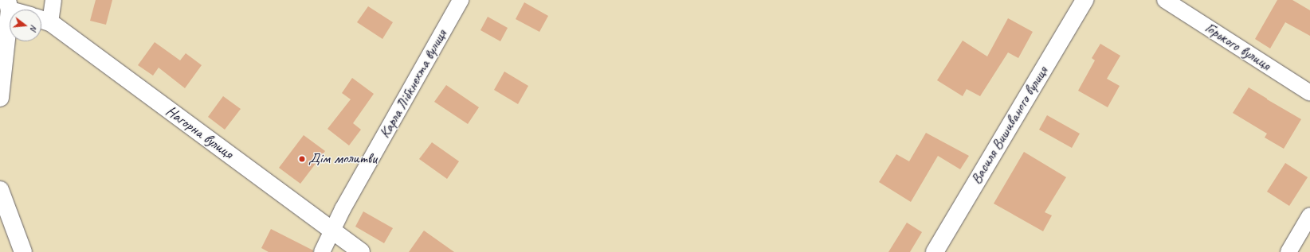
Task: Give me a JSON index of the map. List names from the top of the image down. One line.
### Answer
{"streets":{"main road":["Василя Вишиваного вулиця","Нагорна вулиця"],"street":["Горького вулиця","Карла Лібкнехта вулиця"]},"crossings":[["Карла Лібкнехта вулиця","Нагорна вулиця"]],"places":["Дім молитви"],"north":"right"}
